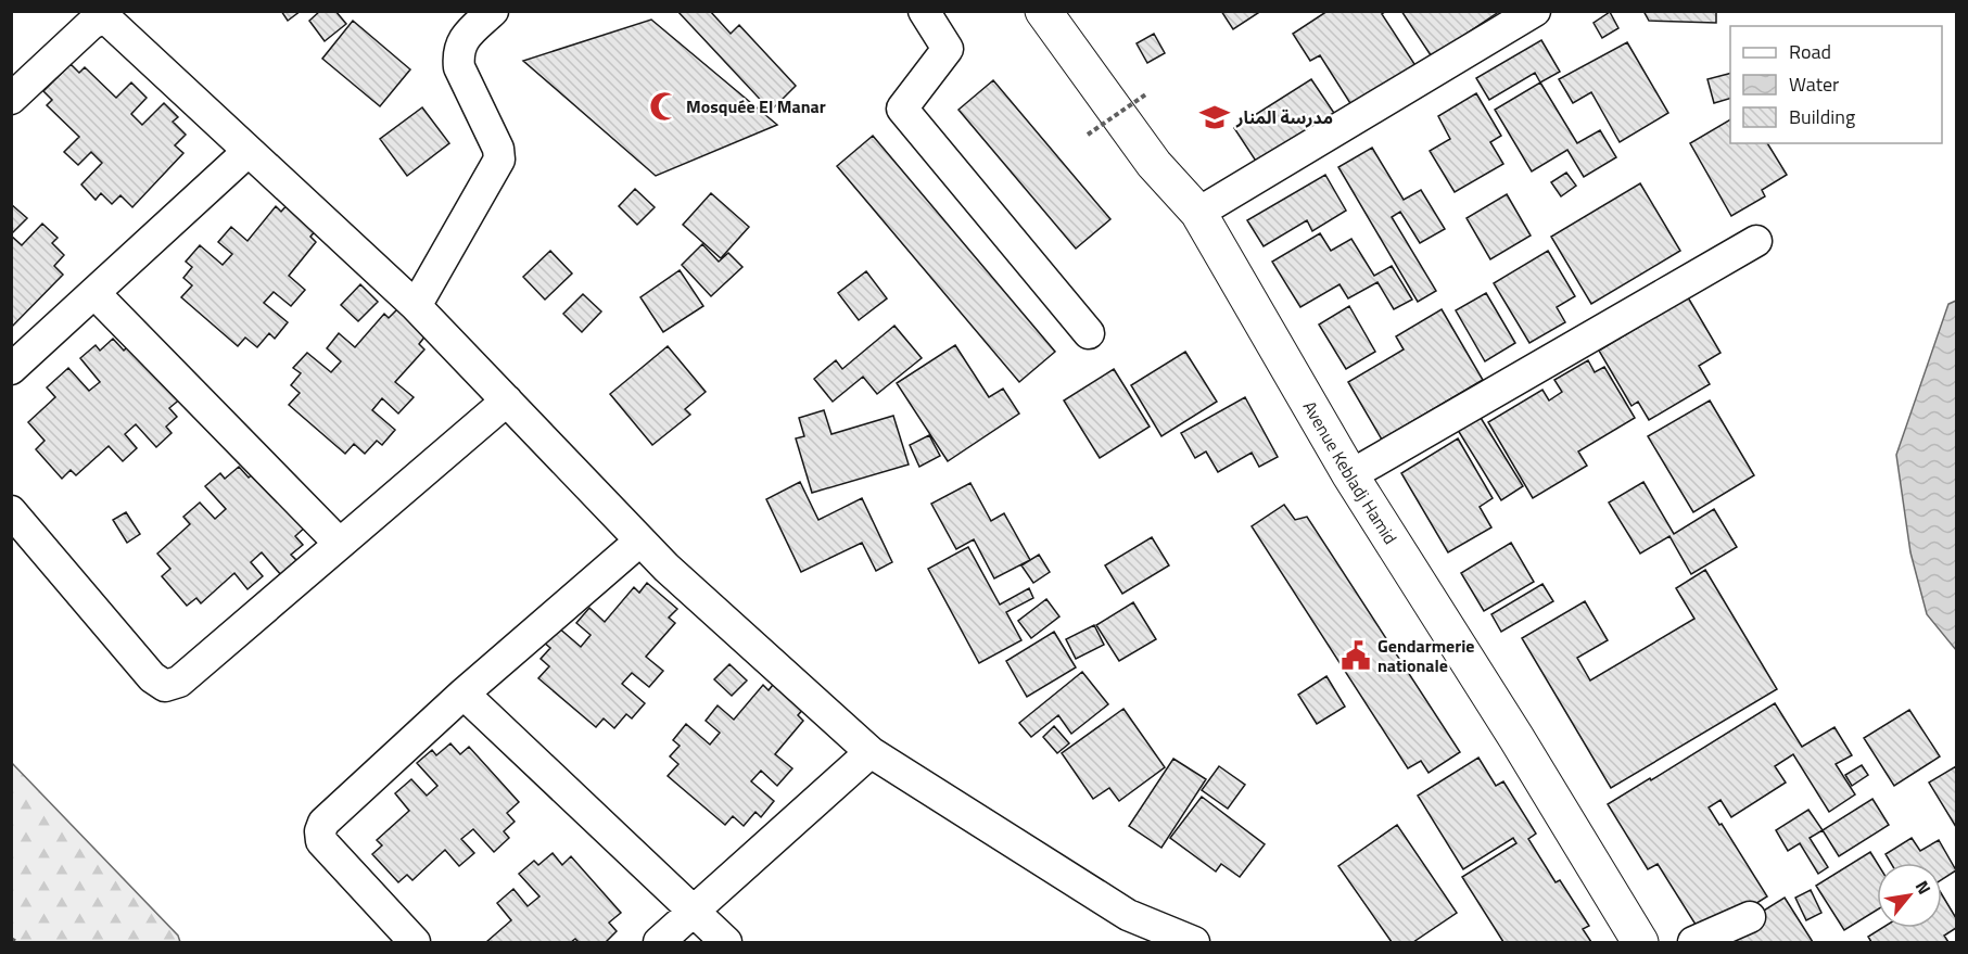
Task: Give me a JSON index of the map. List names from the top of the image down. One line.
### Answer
{"streets":{"main road":["Avenue Kebladj Hamid"]},"places":{"mosque":["Mosquée El Manar"],"school or university":["مدرسة المنار"],"public building":["Gendarmerie nationale"]},"legend":["Road","Water","Building"],"north":"top right"}
